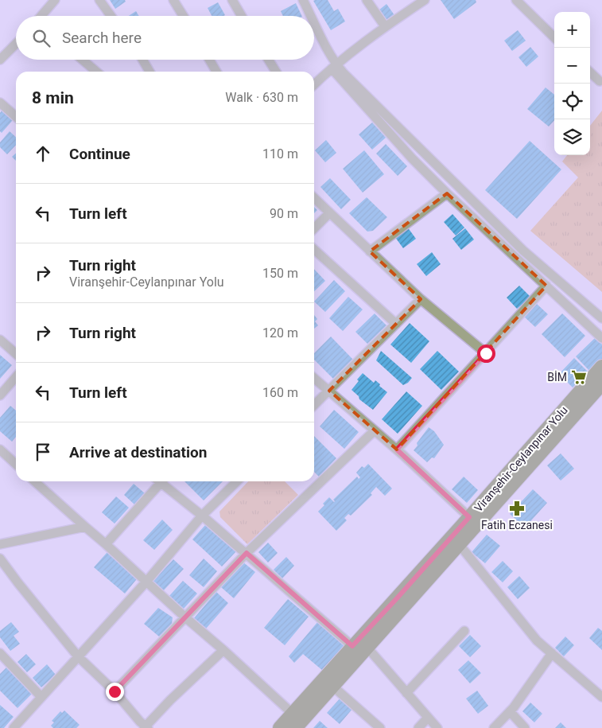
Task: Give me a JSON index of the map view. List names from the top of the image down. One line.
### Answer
{"streets":{"main road":["Viranşehir-Ceylanpınar Yolu"]},"places":{"supermarket":["BİM"],"pharmacy":["Fatih Eczanesi"]},"page":{"map_buttons":["+","−"],"search":"Search here","heading":["8 min","Walk · 630 m"],"list":[["Continue","110 m"],["Turn left","90 m"],["Turn right","Viranşehir-Ceylanpınar Yolu","150 m"],["Turn right","120 m"],["Turn left","160 m"],"Arrive at destination"]}}
